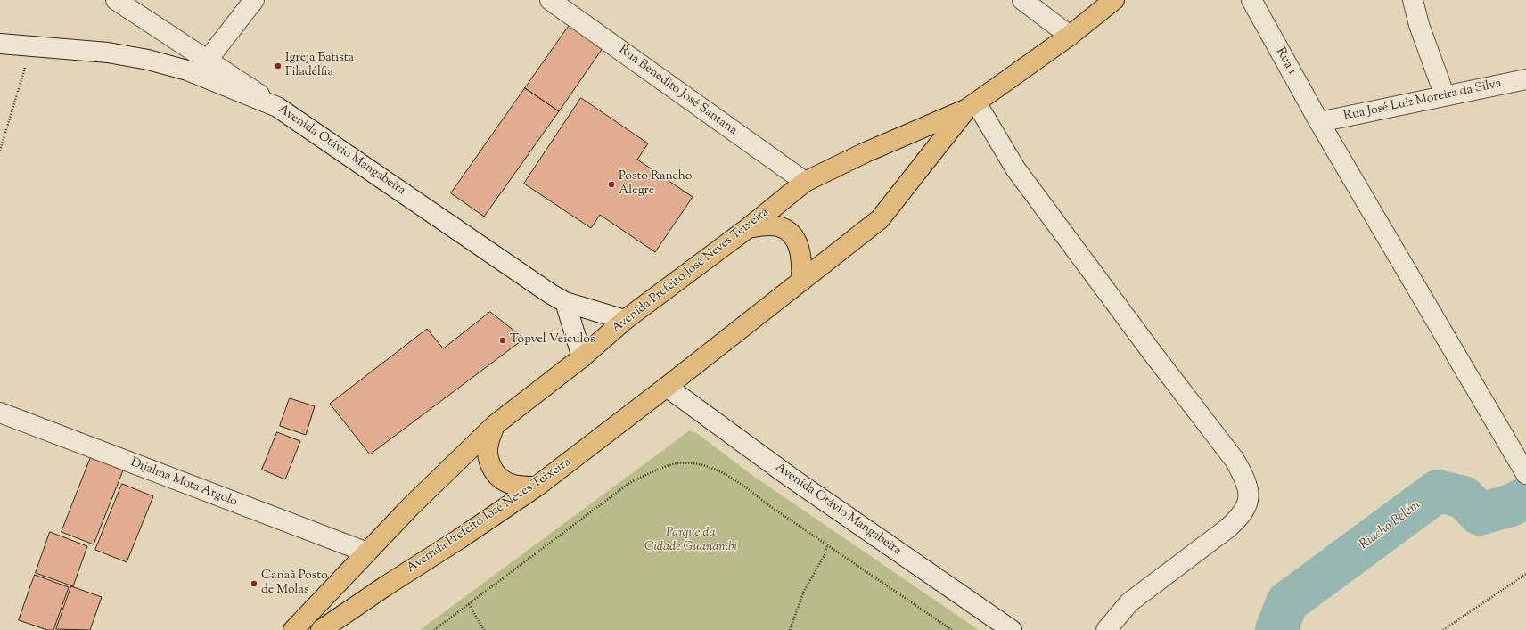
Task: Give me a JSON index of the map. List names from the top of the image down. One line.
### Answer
{"streets":{"main road":["Avenida Prefeito José Neves Teixeira"],"street":["Rua 1","Rua Benedito José Santana","Rua José Luiz Moreira da Silva","Avenida Otávio Mangabeira","Dijalma Mota Argolo"]},"crossings":[["Rua 1","Rua José Luiz Moreira da Silva"],["Rua Benedito José Santana","Avenida Prefeito José Neves Teixeira"],["Avenida Otávio Mangabeira","Avenida Prefeito José Neves Teixeira"],["Avenida Prefeito José Neves Teixeira","Dijalma Mota Argolo"]],"water":["Riacho Belém"],"parks":["Parque da Cidade Guanambi"],"places":["Igreja Batista Filadélfia","Posto Rancho Alegre","Topvel Veículos","Canaã Posto de Molas"]}
